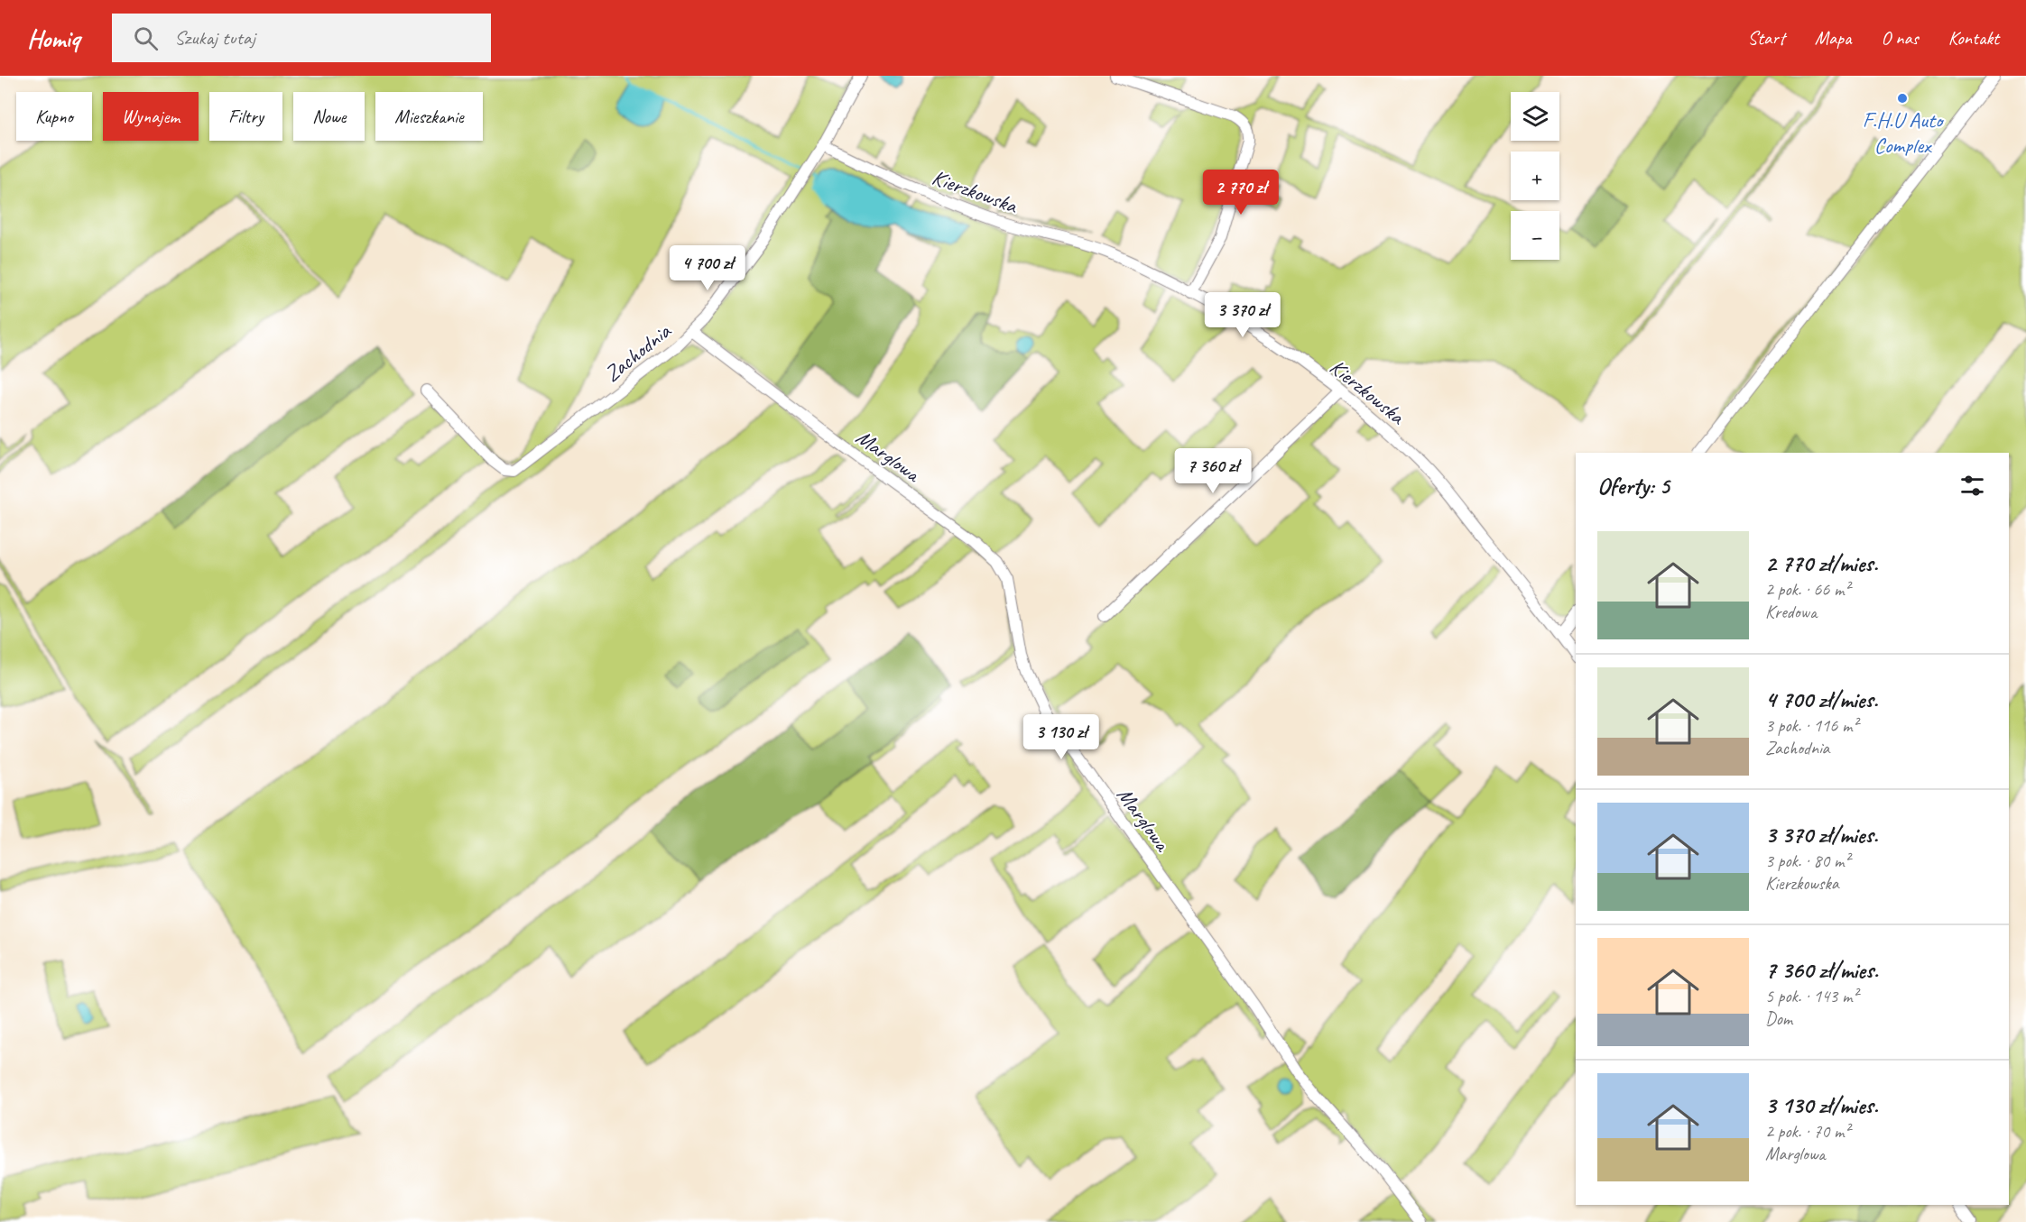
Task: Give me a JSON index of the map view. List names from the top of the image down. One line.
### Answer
{"streets":{"street":["Kierzkowska","Zachodnia","Marglowa"]},"crossings":[["Kierzkowska","Zachodnia"],["Zachodnia","Marglowa"]],"places":["F.H.U Auto Complex"],"page":{"header":"Homiq","search":"Szukaj tutaj","nav":["Start","Mapa","O nas","Kontakt"],"map_buttons":["+","−"],"chip":["Kupno","Wynajem","Filtry","Nowe","Mieszkanie"],"price":["2 770 zł","4 700 zł","3 370 zł","7 360 zł","3 130 zł"],"heading":"Oferty: 5","list":[{"name":"2 770 zł/mies.","note":"2 pok. · 66 m² · Kredowa"},{"name":"4 700 zł/mies.","note":"3 pok. · 116 m² · Zachodnia"},{"name":"3 370 zł/mies.","note":"3 pok. · 80 m² · Kierzkowska"},{"name":"7 360 zł/mies.","note":"5 pok. · 143 m² · Dom"},{"name":"3 130 zł/mies.","note":"2 pok. · 70 m² · Marglowa"}]}}
